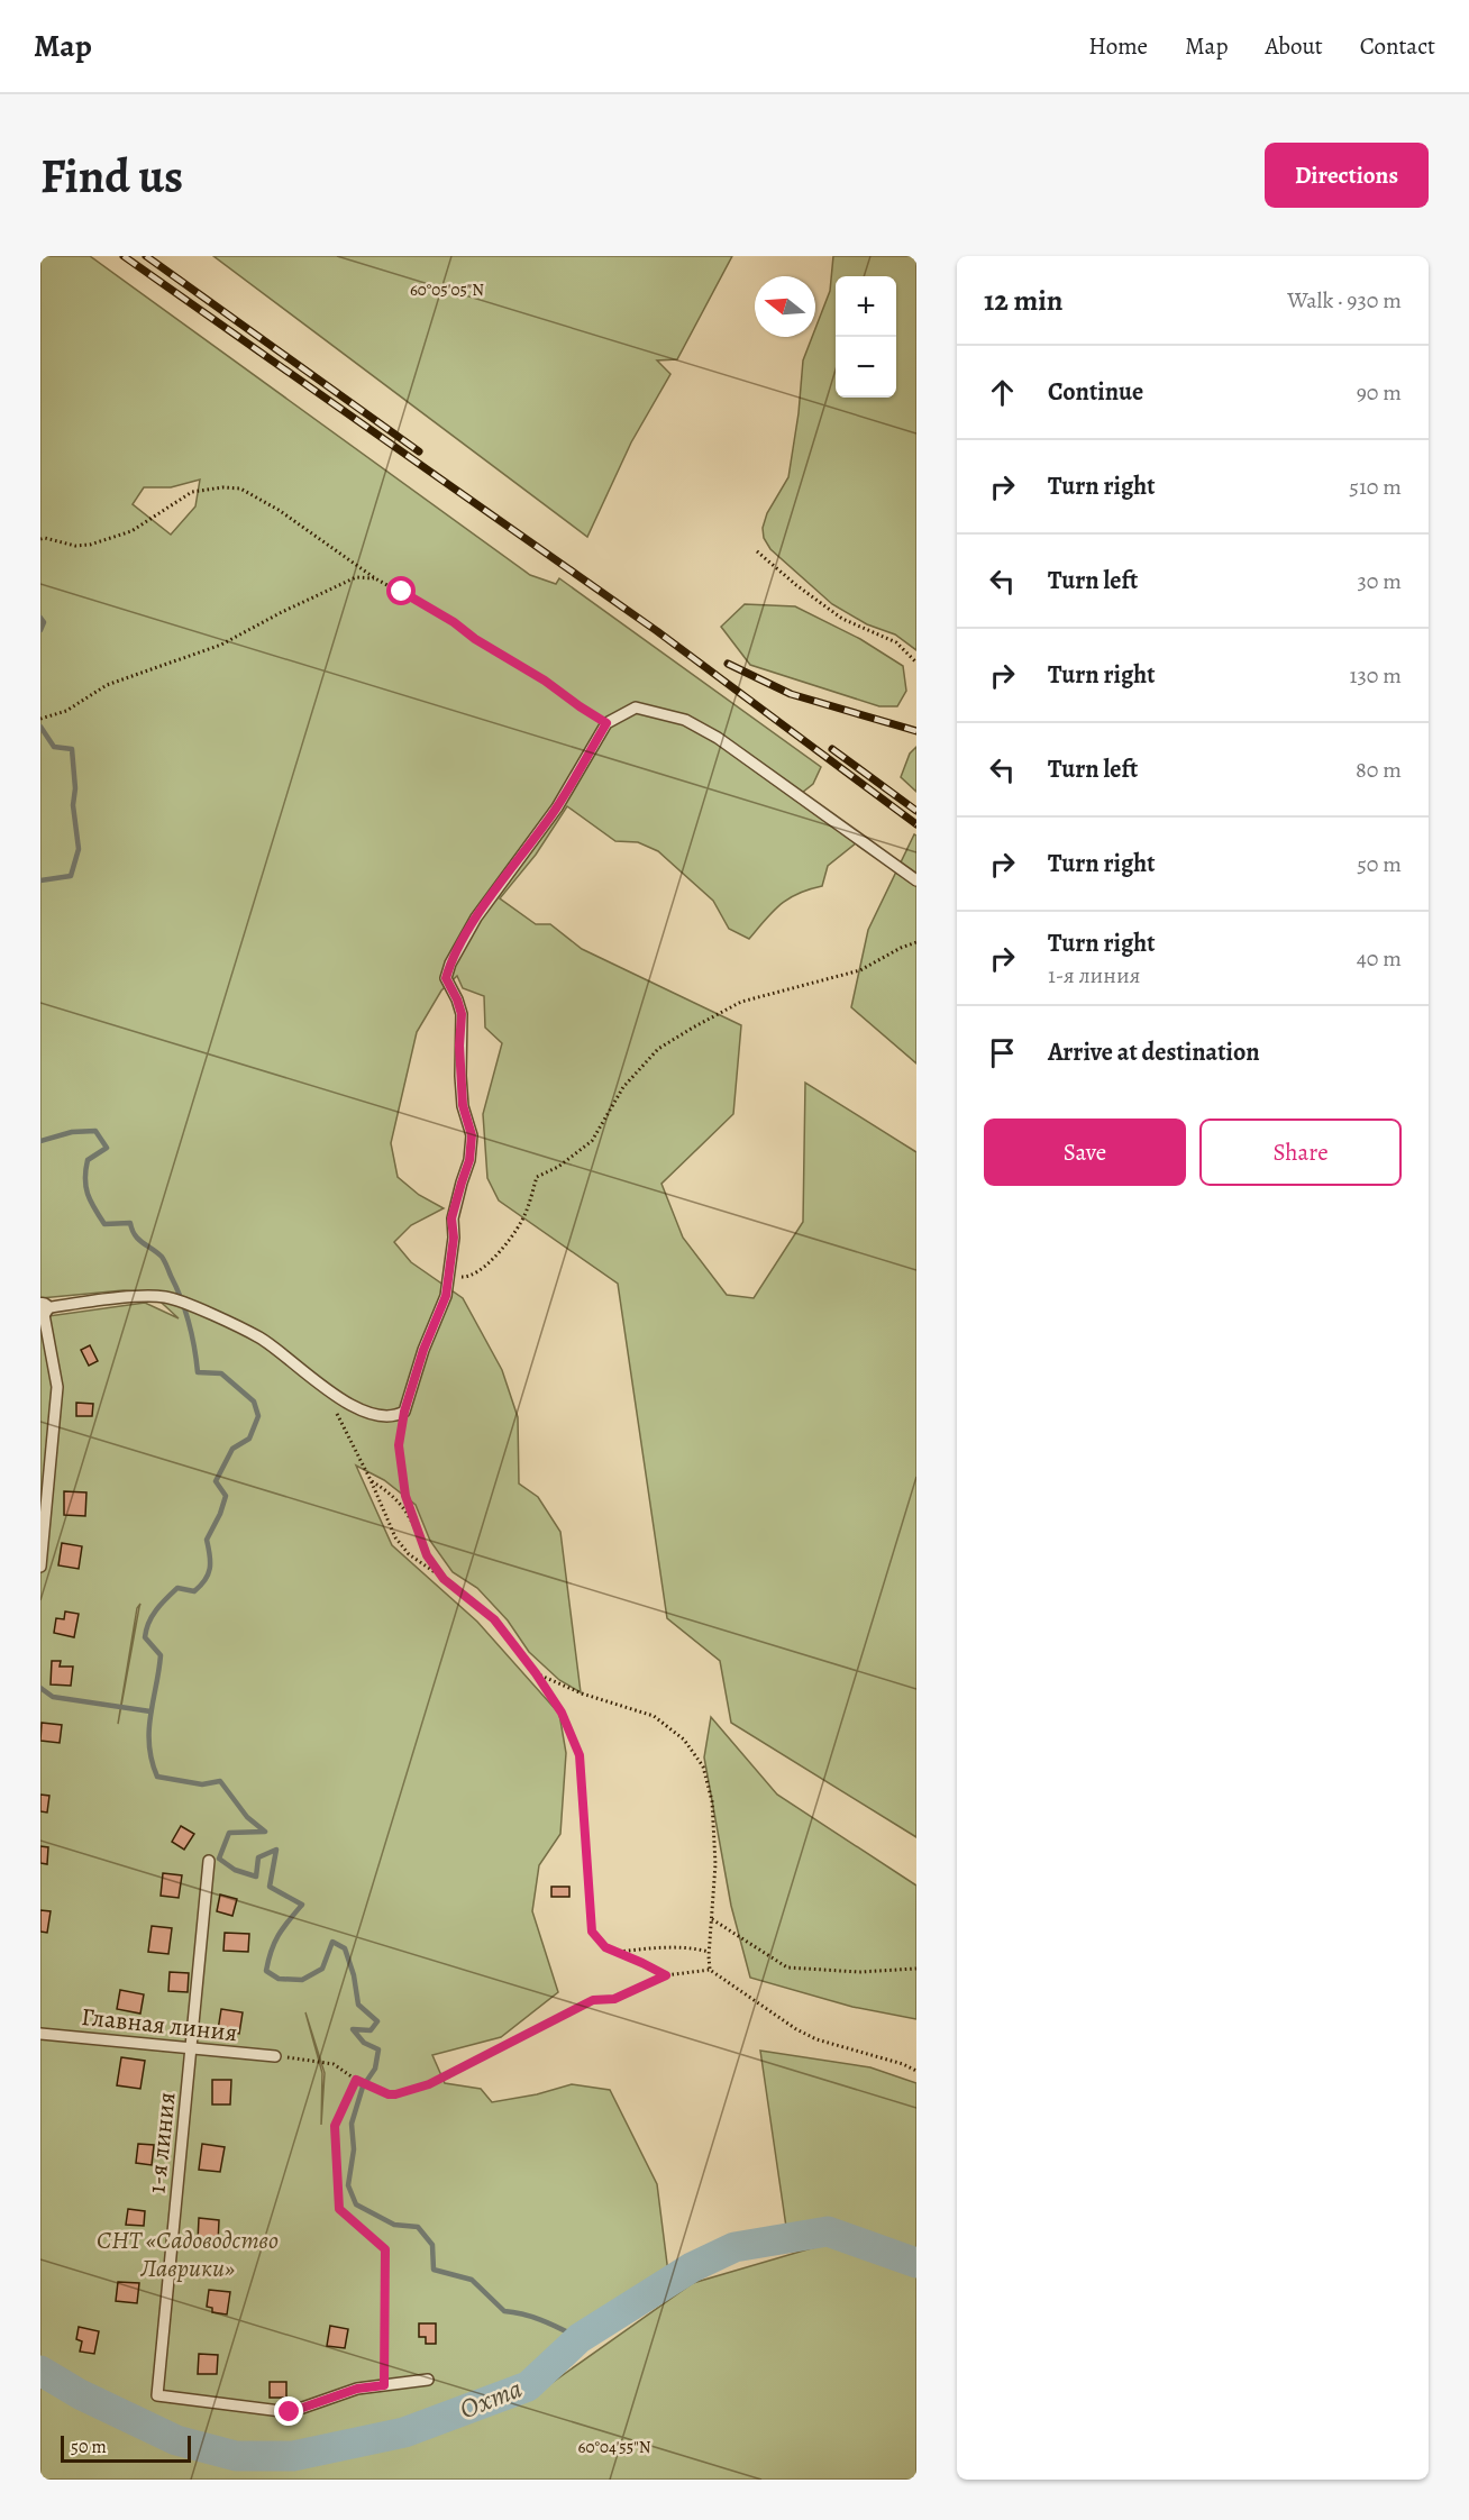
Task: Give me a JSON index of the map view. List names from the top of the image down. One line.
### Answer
{"streets":{"lane":["Главная линия","1-я линия"]},"crossings":[["Главная линия","1-я линия"]],"water":["Охта"],"parks":["СНТ «Садоводство Лаврики»"],"scale_bar":"50 m","north":"left","page":{"header":"Map","nav":["Home","Map","About","Contact"],"buttons":["Directions",["Save","Share"]],"title":"Find us","heading":["12 min","Walk · 930 m"],"map_buttons":["+","−"],"list":[["Continue","90 m"],["Turn right","510 m"],["Turn left","30 m"],["Turn right","130 m"],["Turn left","80 m"],["Turn right","50 m"],["Turn right","1-я линия","40 m"],"Arrive at destination"],"scale":"50 m"},"coordinates":["60°05'05\"N","60°04'55\"N"]}
